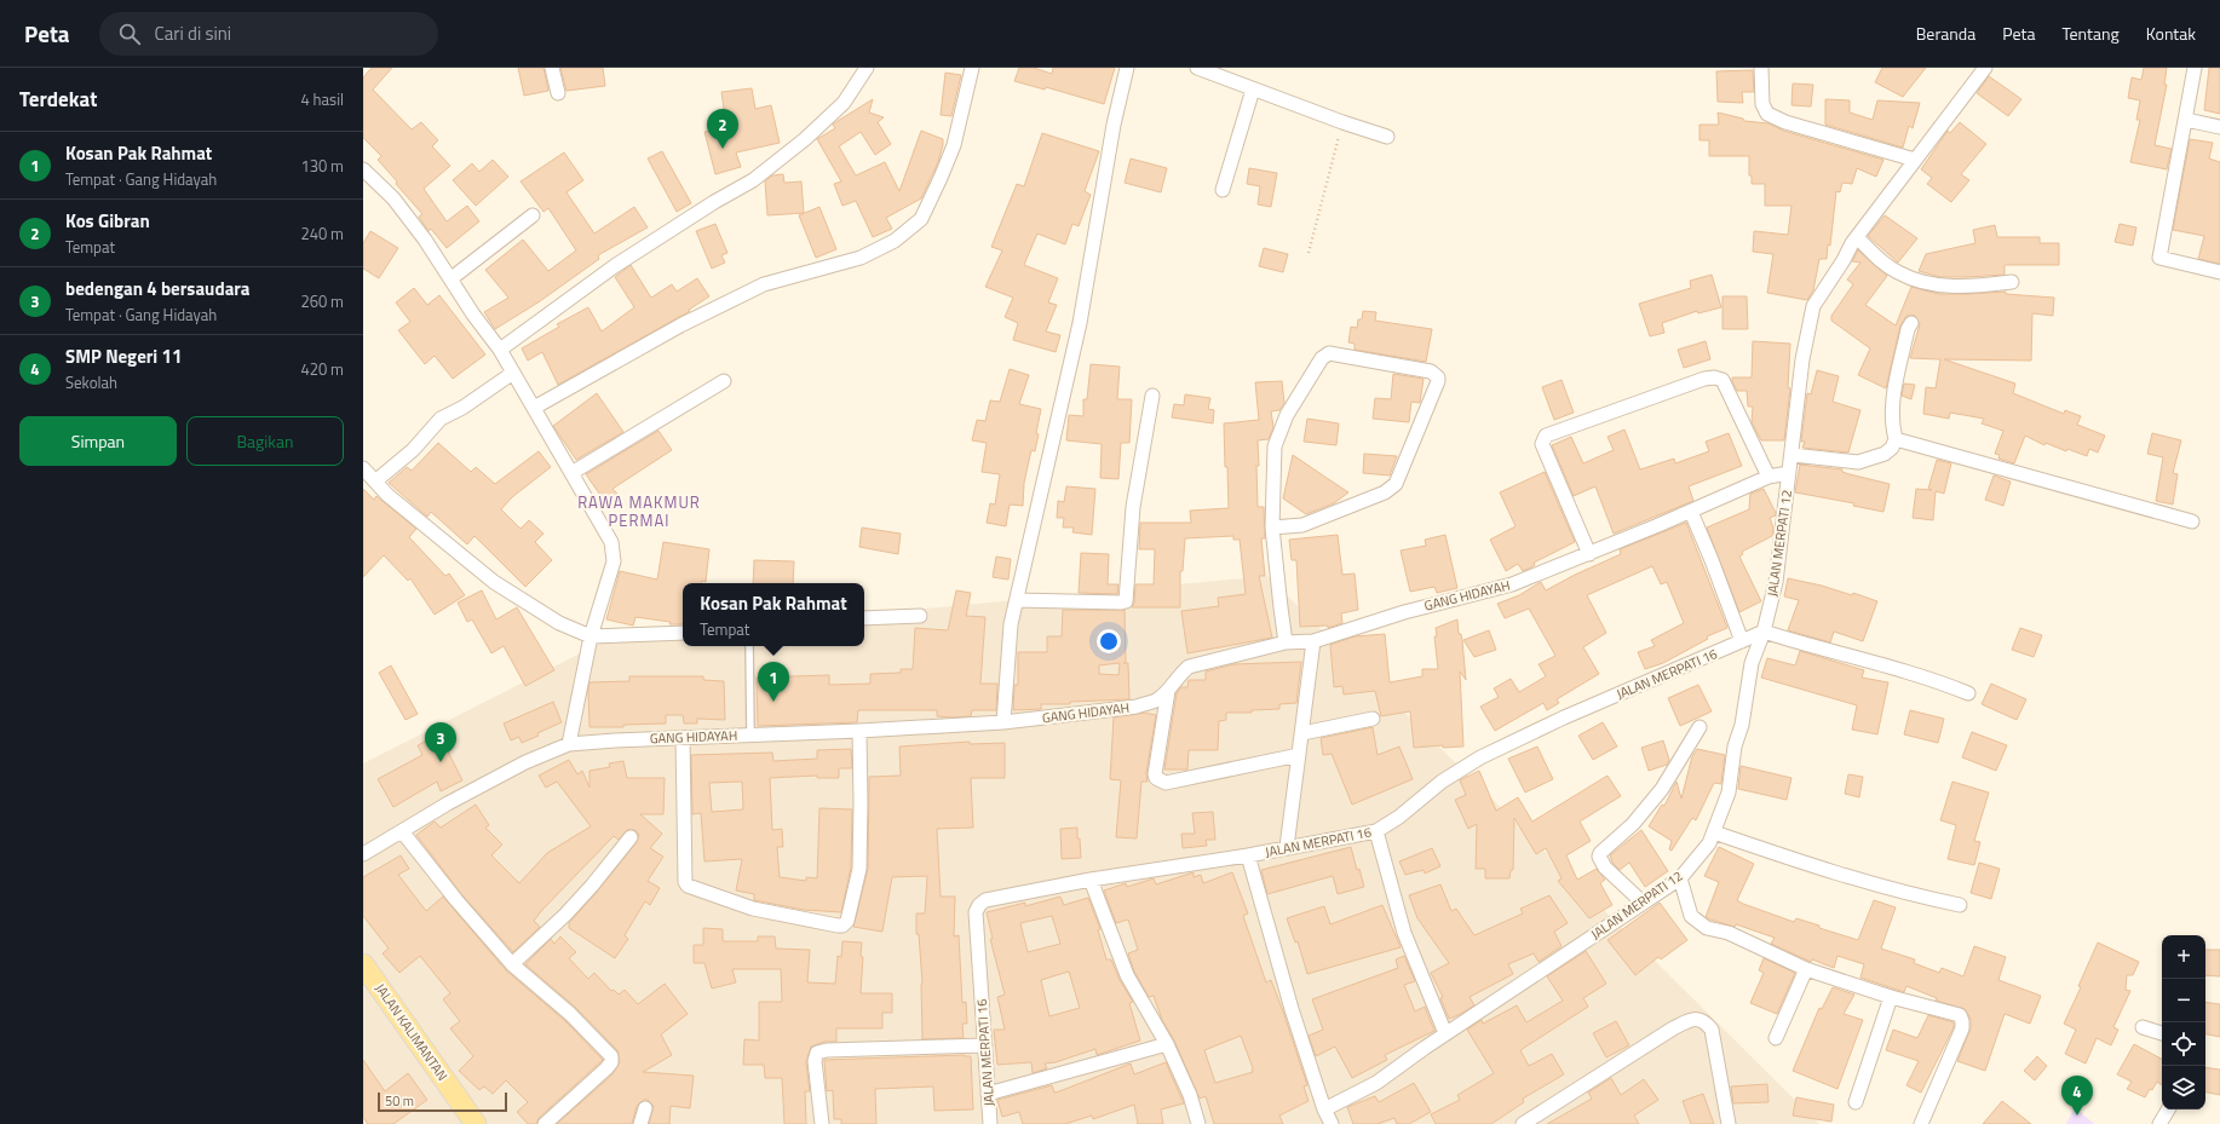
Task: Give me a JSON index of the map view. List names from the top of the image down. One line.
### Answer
{"streets":{"main road":["JALAN KALIMANTAN"],"street":["JALAN MERPATI 12","GANG HIDAYAH","JALAN MERPATI 16"]},"crossings":[["JALAN MERPATI 12","GANG HIDAYAH"],["JALAN MERPATI 12","JALAN MERPATI 16"]],"districts":["RAWA MAKMUR PERMAI"],"scale_bar":"50 m","page":{"header":"Peta","search":"Cari di sini","nav":["Beranda","Peta","Tentang","Kontak"],"heading":["Terdekat","4 hasil"],"pins":["2","1","3","4"],"list":[{"mark":"1","name":"Kosan Pak Rahmat","note":"Tempat · Gang Hidayah","value":"130 m"},{"mark":"2","name":"Kos Gibran","note":"Tempat","value":"240 m"},{"mark":"3","name":"bedengan 4 bersaudara","note":"Tempat · Gang Hidayah","value":"260 m"},{"mark":"4","name":"SMP Negeri 11","note":"Sekolah","value":"420 m"}],"buttons":["Simpan","Bagikan"],"popup":["Kosan Pak Rahmat","Tempat"],"map_buttons":["+","−"],"scale":"50 m"}}
